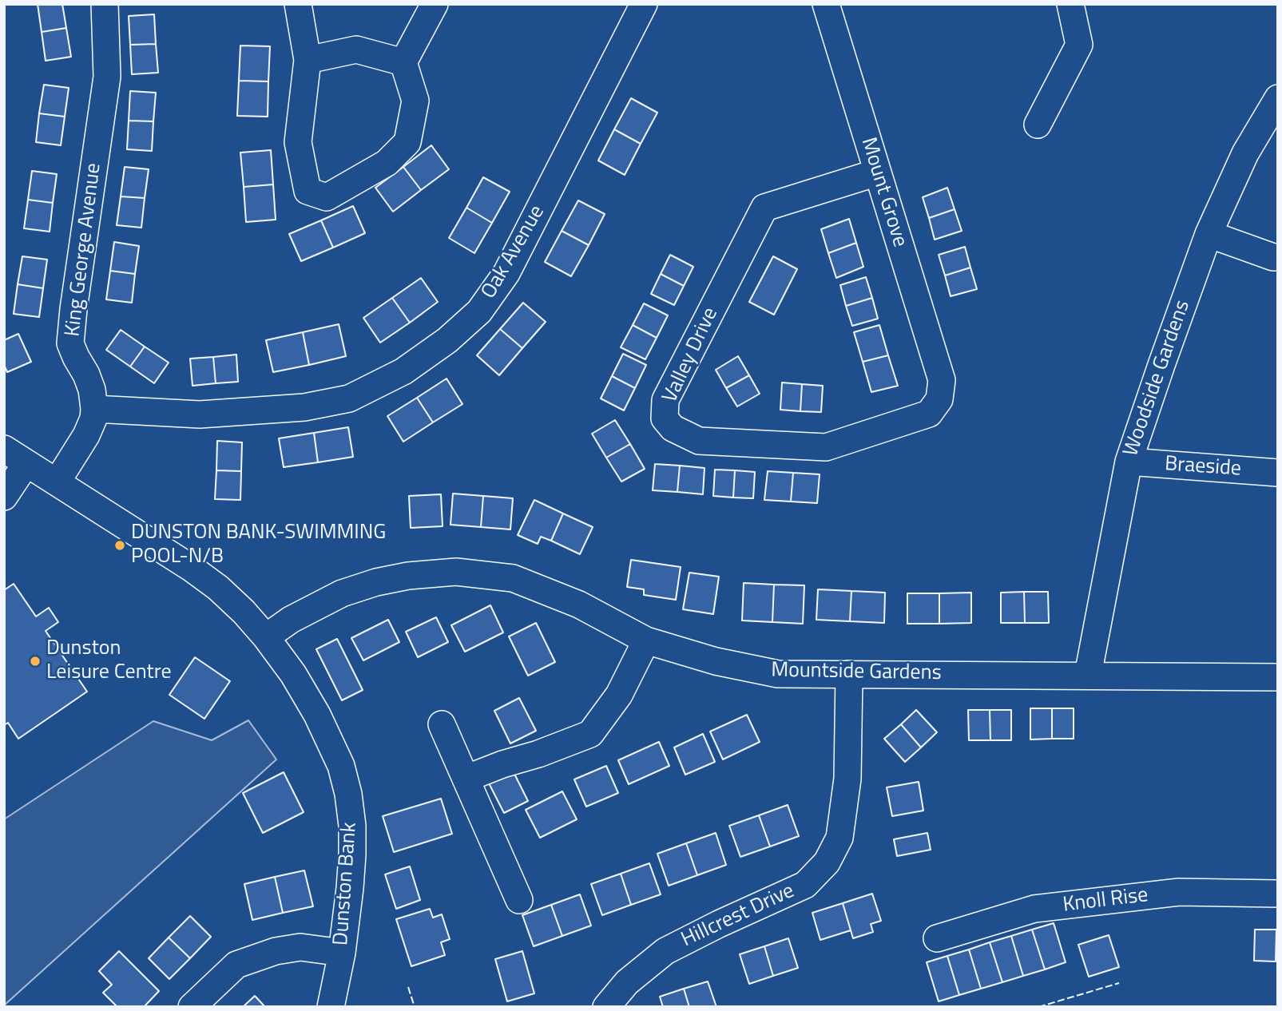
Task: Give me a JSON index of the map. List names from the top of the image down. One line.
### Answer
{"streets":{"street":["Mount Grove","King George Avenue","Oak Avenue","Valley Drive","Woodside Gardens","Braeside","Mountside Gardens","Dunston Bank","Knoll Rise","Hillcrest Drive"]},"crossings":[["Mount Grove","Valley Drive"],["King George Avenue","Oak Avenue"],["King George Avenue","Dunston Bank"],["Woodside Gardens","Braeside"],["Woodside Gardens","Mountside Gardens"],["Mountside Gardens","Dunston Bank"],["Mountside Gardens","Hillcrest Drive"]],"places":["DUNSTON BANK-SWIMMING POOL-N/B","Dunston Leisure Centre"]}
